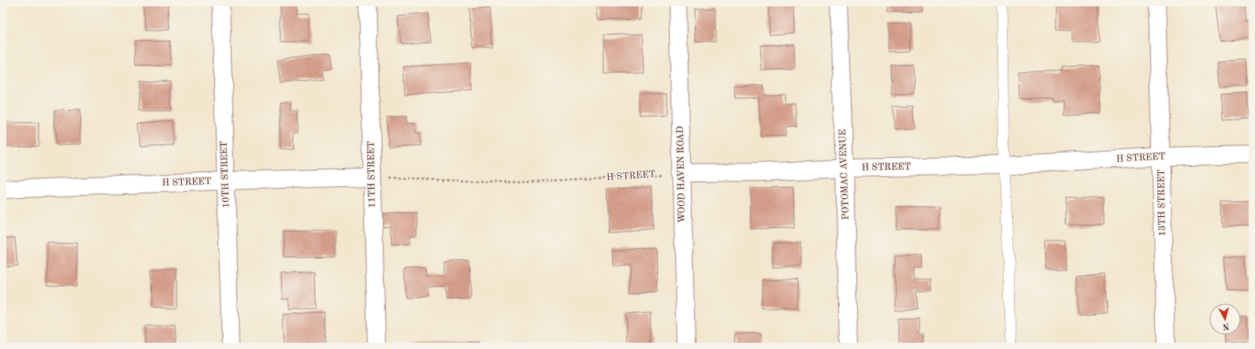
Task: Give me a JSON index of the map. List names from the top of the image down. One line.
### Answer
{"streets":{"street":["H STREET","10TH STREET","11TH STREET","WOOD HAVEN ROAD","POTOMAC AVENUE","13TH STREET"]},"crossings":[["H STREET","10TH STREET"],["H STREET","11TH STREET"],["H STREET","WOOD HAVEN ROAD"],["H STREET","POTOMAC AVENUE"],["H STREET","13TH STREET"]],"north":"bottom"}
